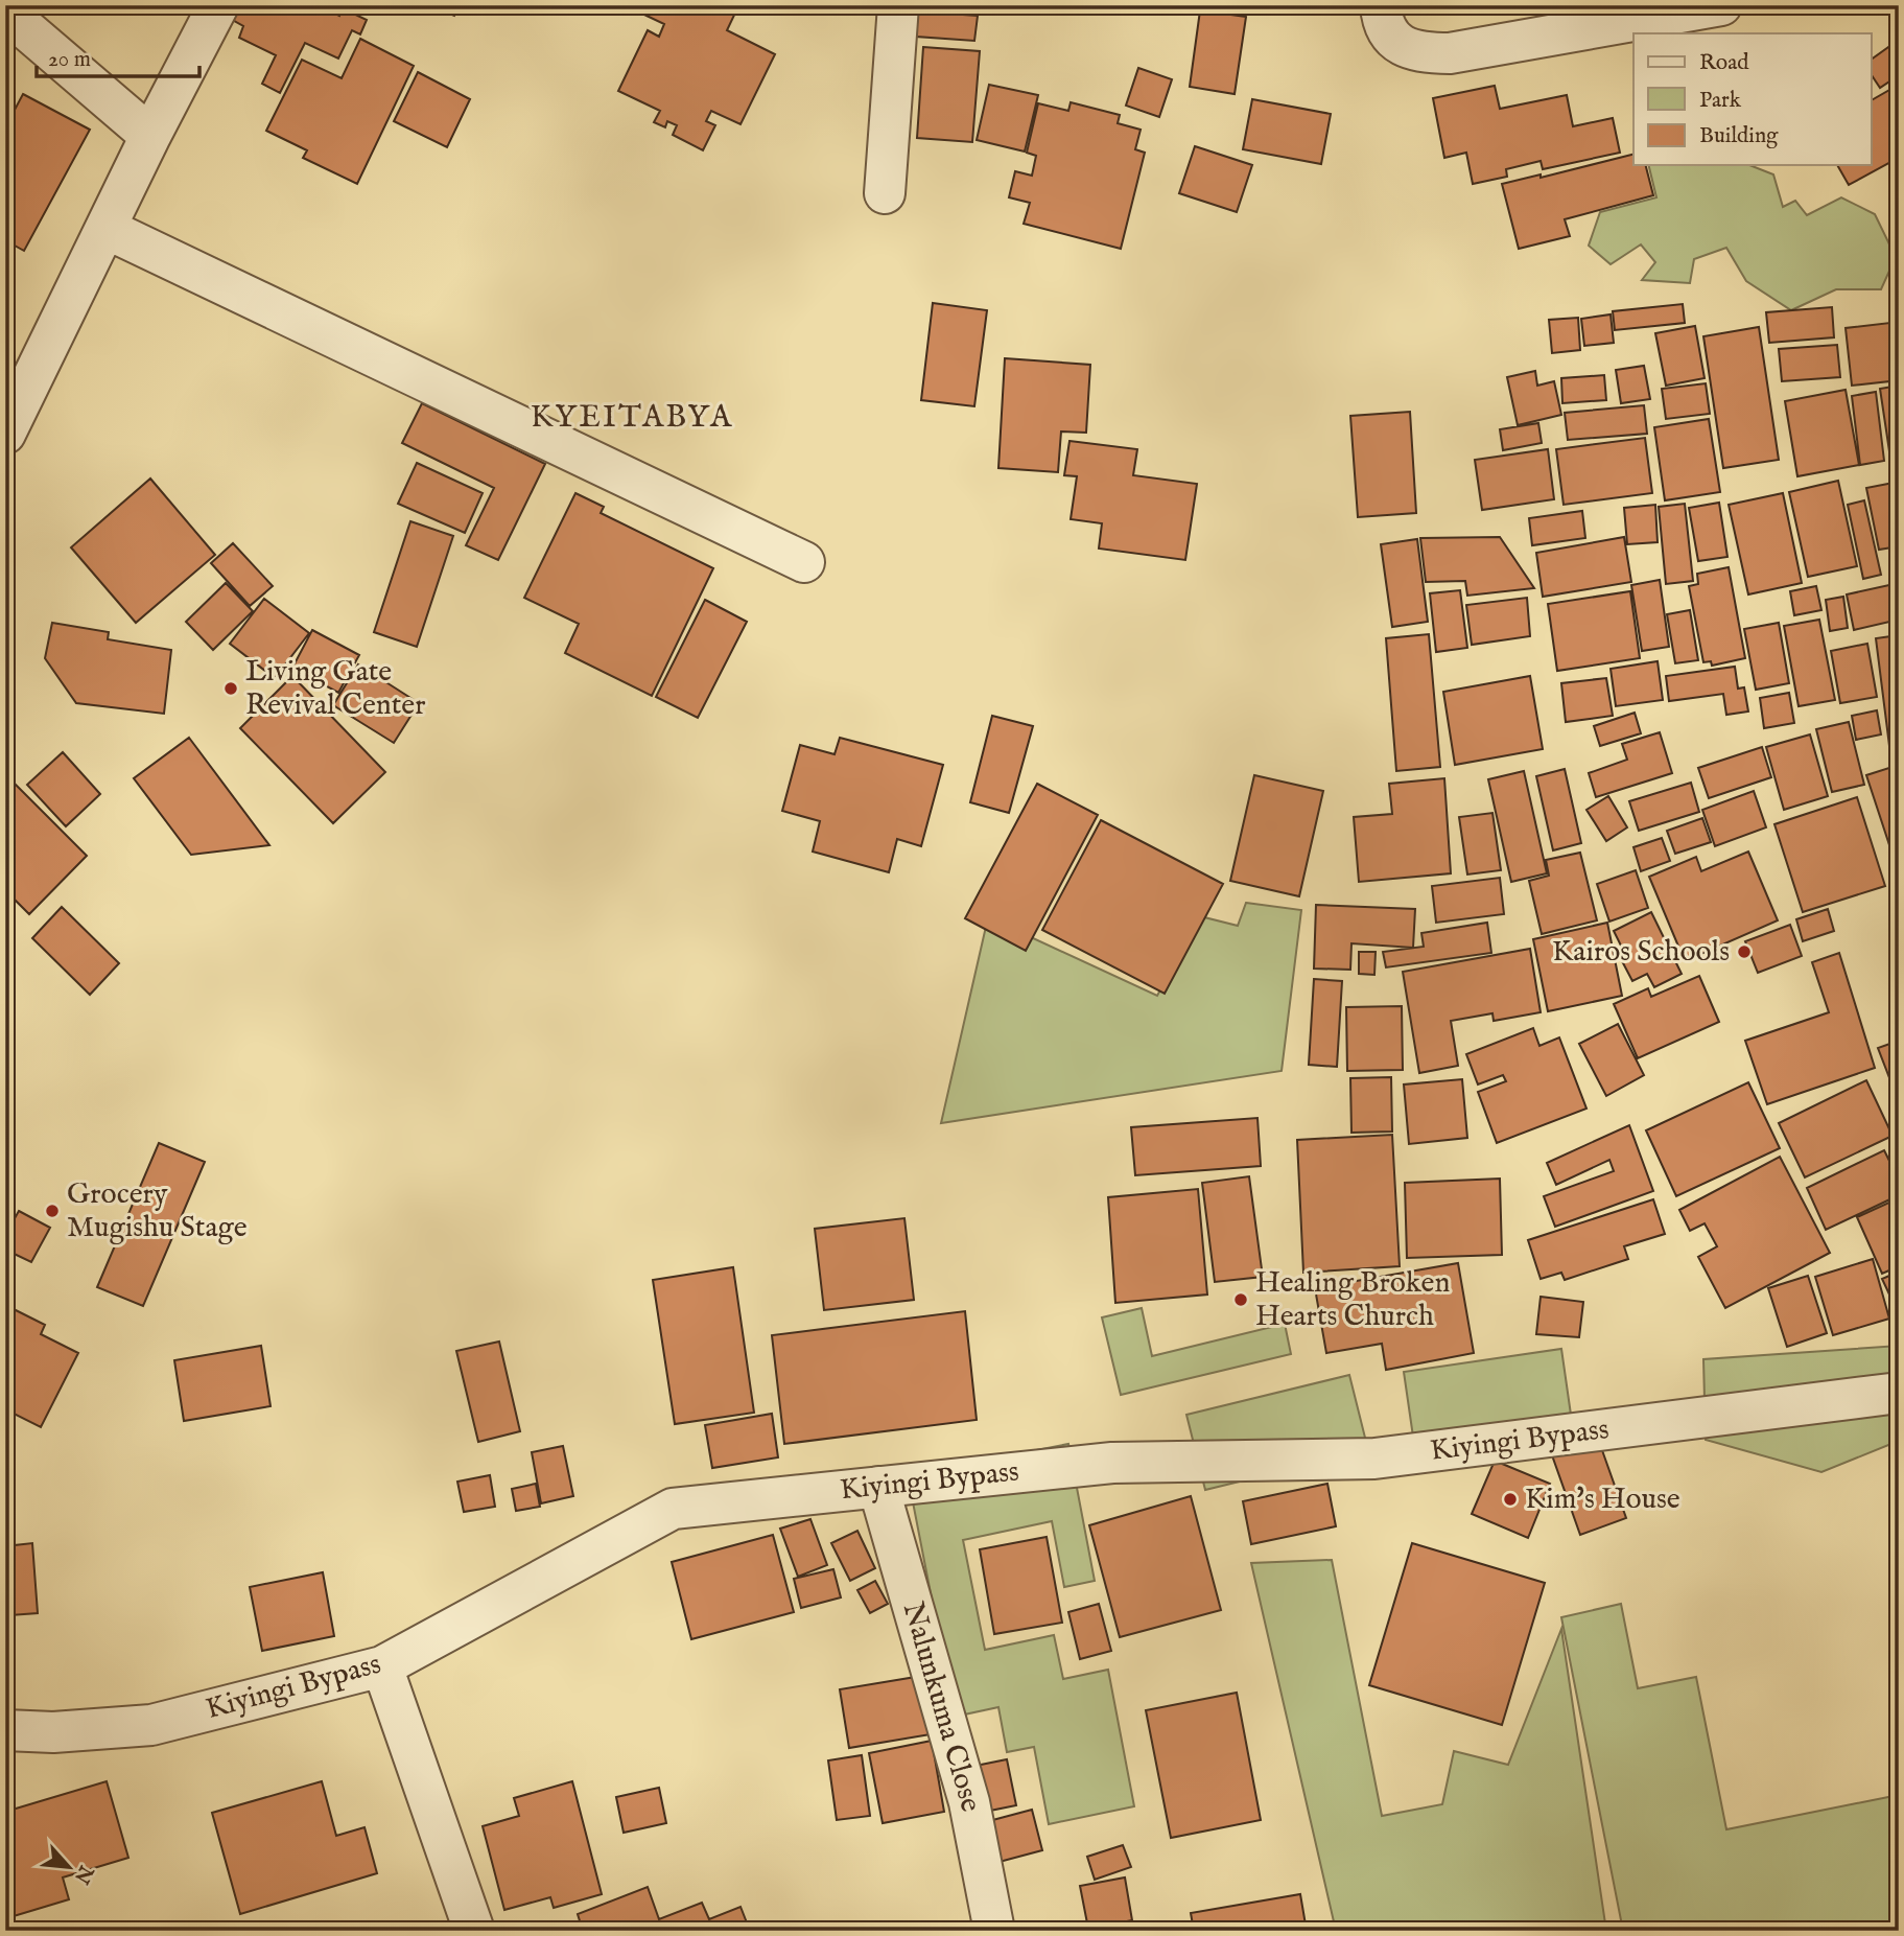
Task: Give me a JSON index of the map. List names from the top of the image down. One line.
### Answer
{"streets":{"street":["Kiyingi Bypass","Nalunkuma Close"]},"crossings":[["Kiyingi Bypass","Nalunkuma Close"]],"districts":["KYEITABYA"],"places":["Living Gate Revival Center","Kairos Schools","Grocery Mugishu Stage","Healing Broken Hearts Church","Kim's House"],"legend":["Road","Park","Building"],"scale_bar":"20 m","north":"bottom right"}
